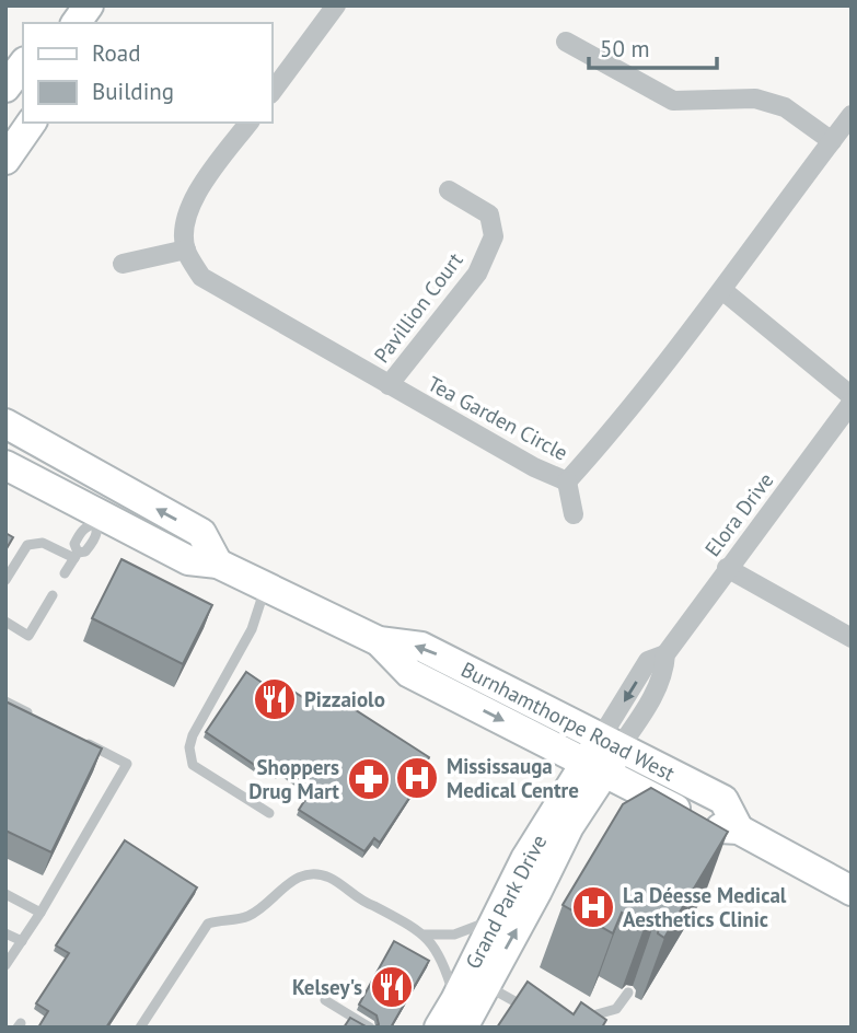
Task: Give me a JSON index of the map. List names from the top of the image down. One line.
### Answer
{"streets":{"main road":["Burnhamthorpe Road West","Grand Park Drive"],"street":["Pavillion Court","Tea Garden Circle","Elora Drive"]},"crossings":[["Pavillion Court","Tea Garden Circle"],["Elora Drive","Burnhamthorpe Road West"],["Elora Drive","Grand Park Drive"],["Burnhamthorpe Road West","Grand Park Drive"]],"places":{"restaurant":["Pizzaiolo","Kelsey's"],"hospital":["Mississauga Medical Centre","La Déesse Medical Aesthetics Clinic"],"pharmacy":["Shoppers Drug Mart"]},"legend":["Road","Building"],"scale_bar":"50 m"}
